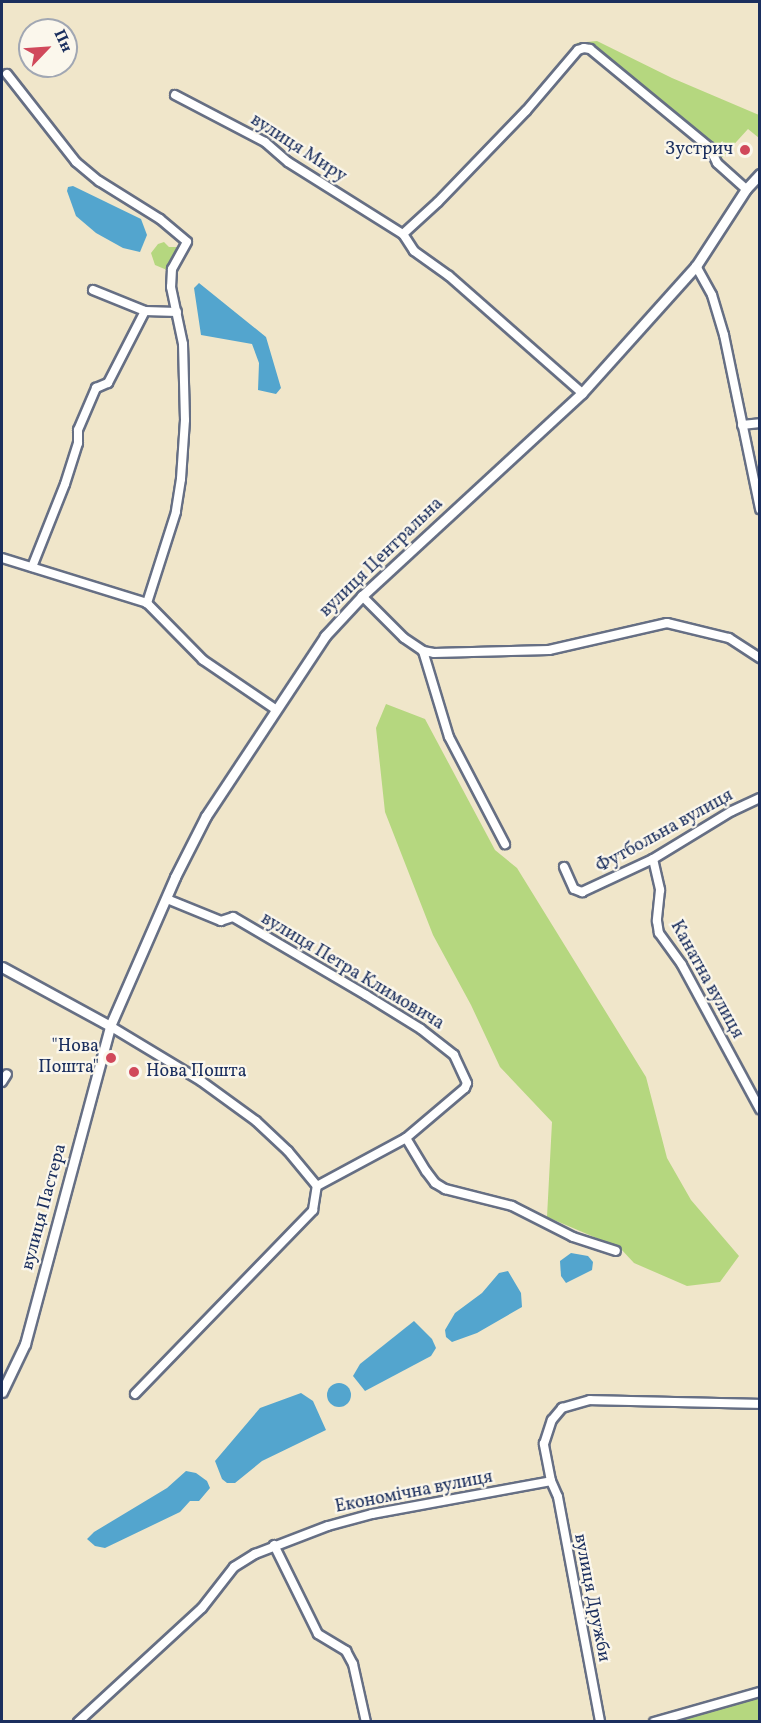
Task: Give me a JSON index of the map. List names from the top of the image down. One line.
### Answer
{"streets":{"street":["вулиця Миру","вулиця Центральна","Футбольна вулиця","вулиця Петра Климовича","Канатна вулиця","вулиця Пастера","Економічна вулиця","вулиця Дружби"]},"crossings":[["вулиця Миру","вулиця Центральна"],["вулиця Центральна","вулиця Петра Климовича"],["вулиця Центральна","вулиця Пастера"],["Футбольна вулиця","Канатна вулиця"],["Економічна вулиця","вулиця Дружби"]],"places":["Зустрич","\"Нова Пошта\"","Нова Пошта"],"north":"top right"}
